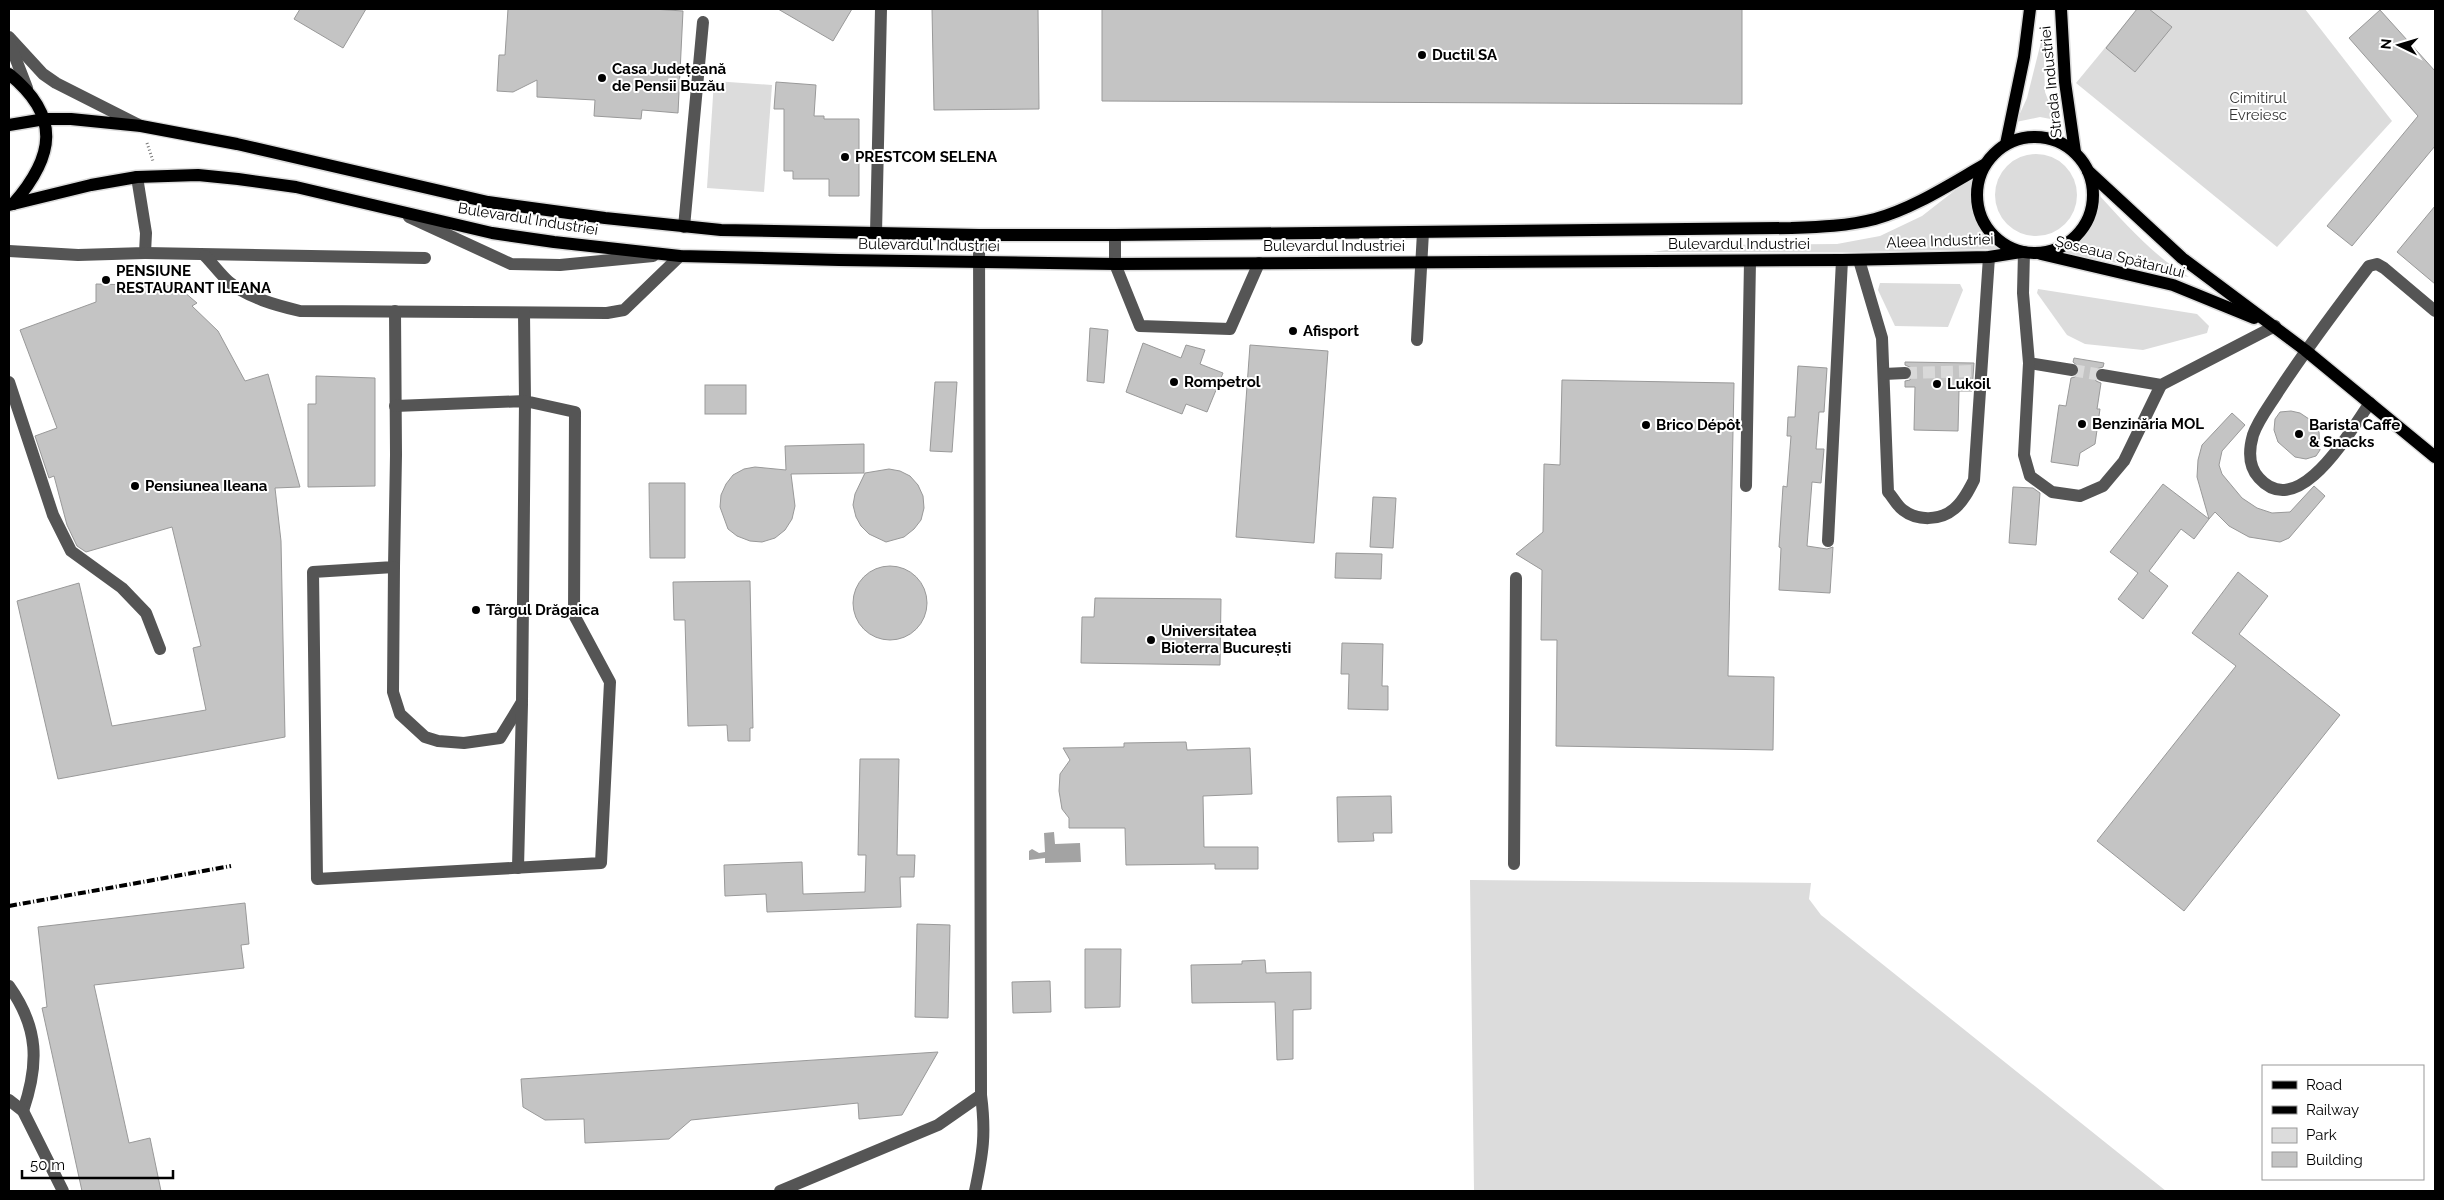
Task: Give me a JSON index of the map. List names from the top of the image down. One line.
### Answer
{"streets":{"main road":["Strada Industriei","Bulevardul Industriei","Aleea Industriei","Șoseaua Spătarului"]},"crossings":[["Strada Industriei","Aleea Industriei"],["Strada Industriei","Șoseaua Spătarului"],["Bulevardul Industriei","Aleea Industriei"],["Aleea Industriei","Șoseaua Spătarului"]],"parks":["Cimitirul Evreiesc"],"places":["Ductil SA","Casa Județeană de Pensii Buzău","PRESTCOM SELENA","PENSIUNE RESTAURANT ILEANA","Afisport","Rompetrol","Lukoil","Benzinăria MOL","Brico Dépôt","Barista Caffe & Snacks","Pensiunea Ileana","Târgul Drăgaica","Universitatea Bioterra București"],"legend":["Road","Railway","Park","Building"],"scale_bar":"50 m","north":"left"}
